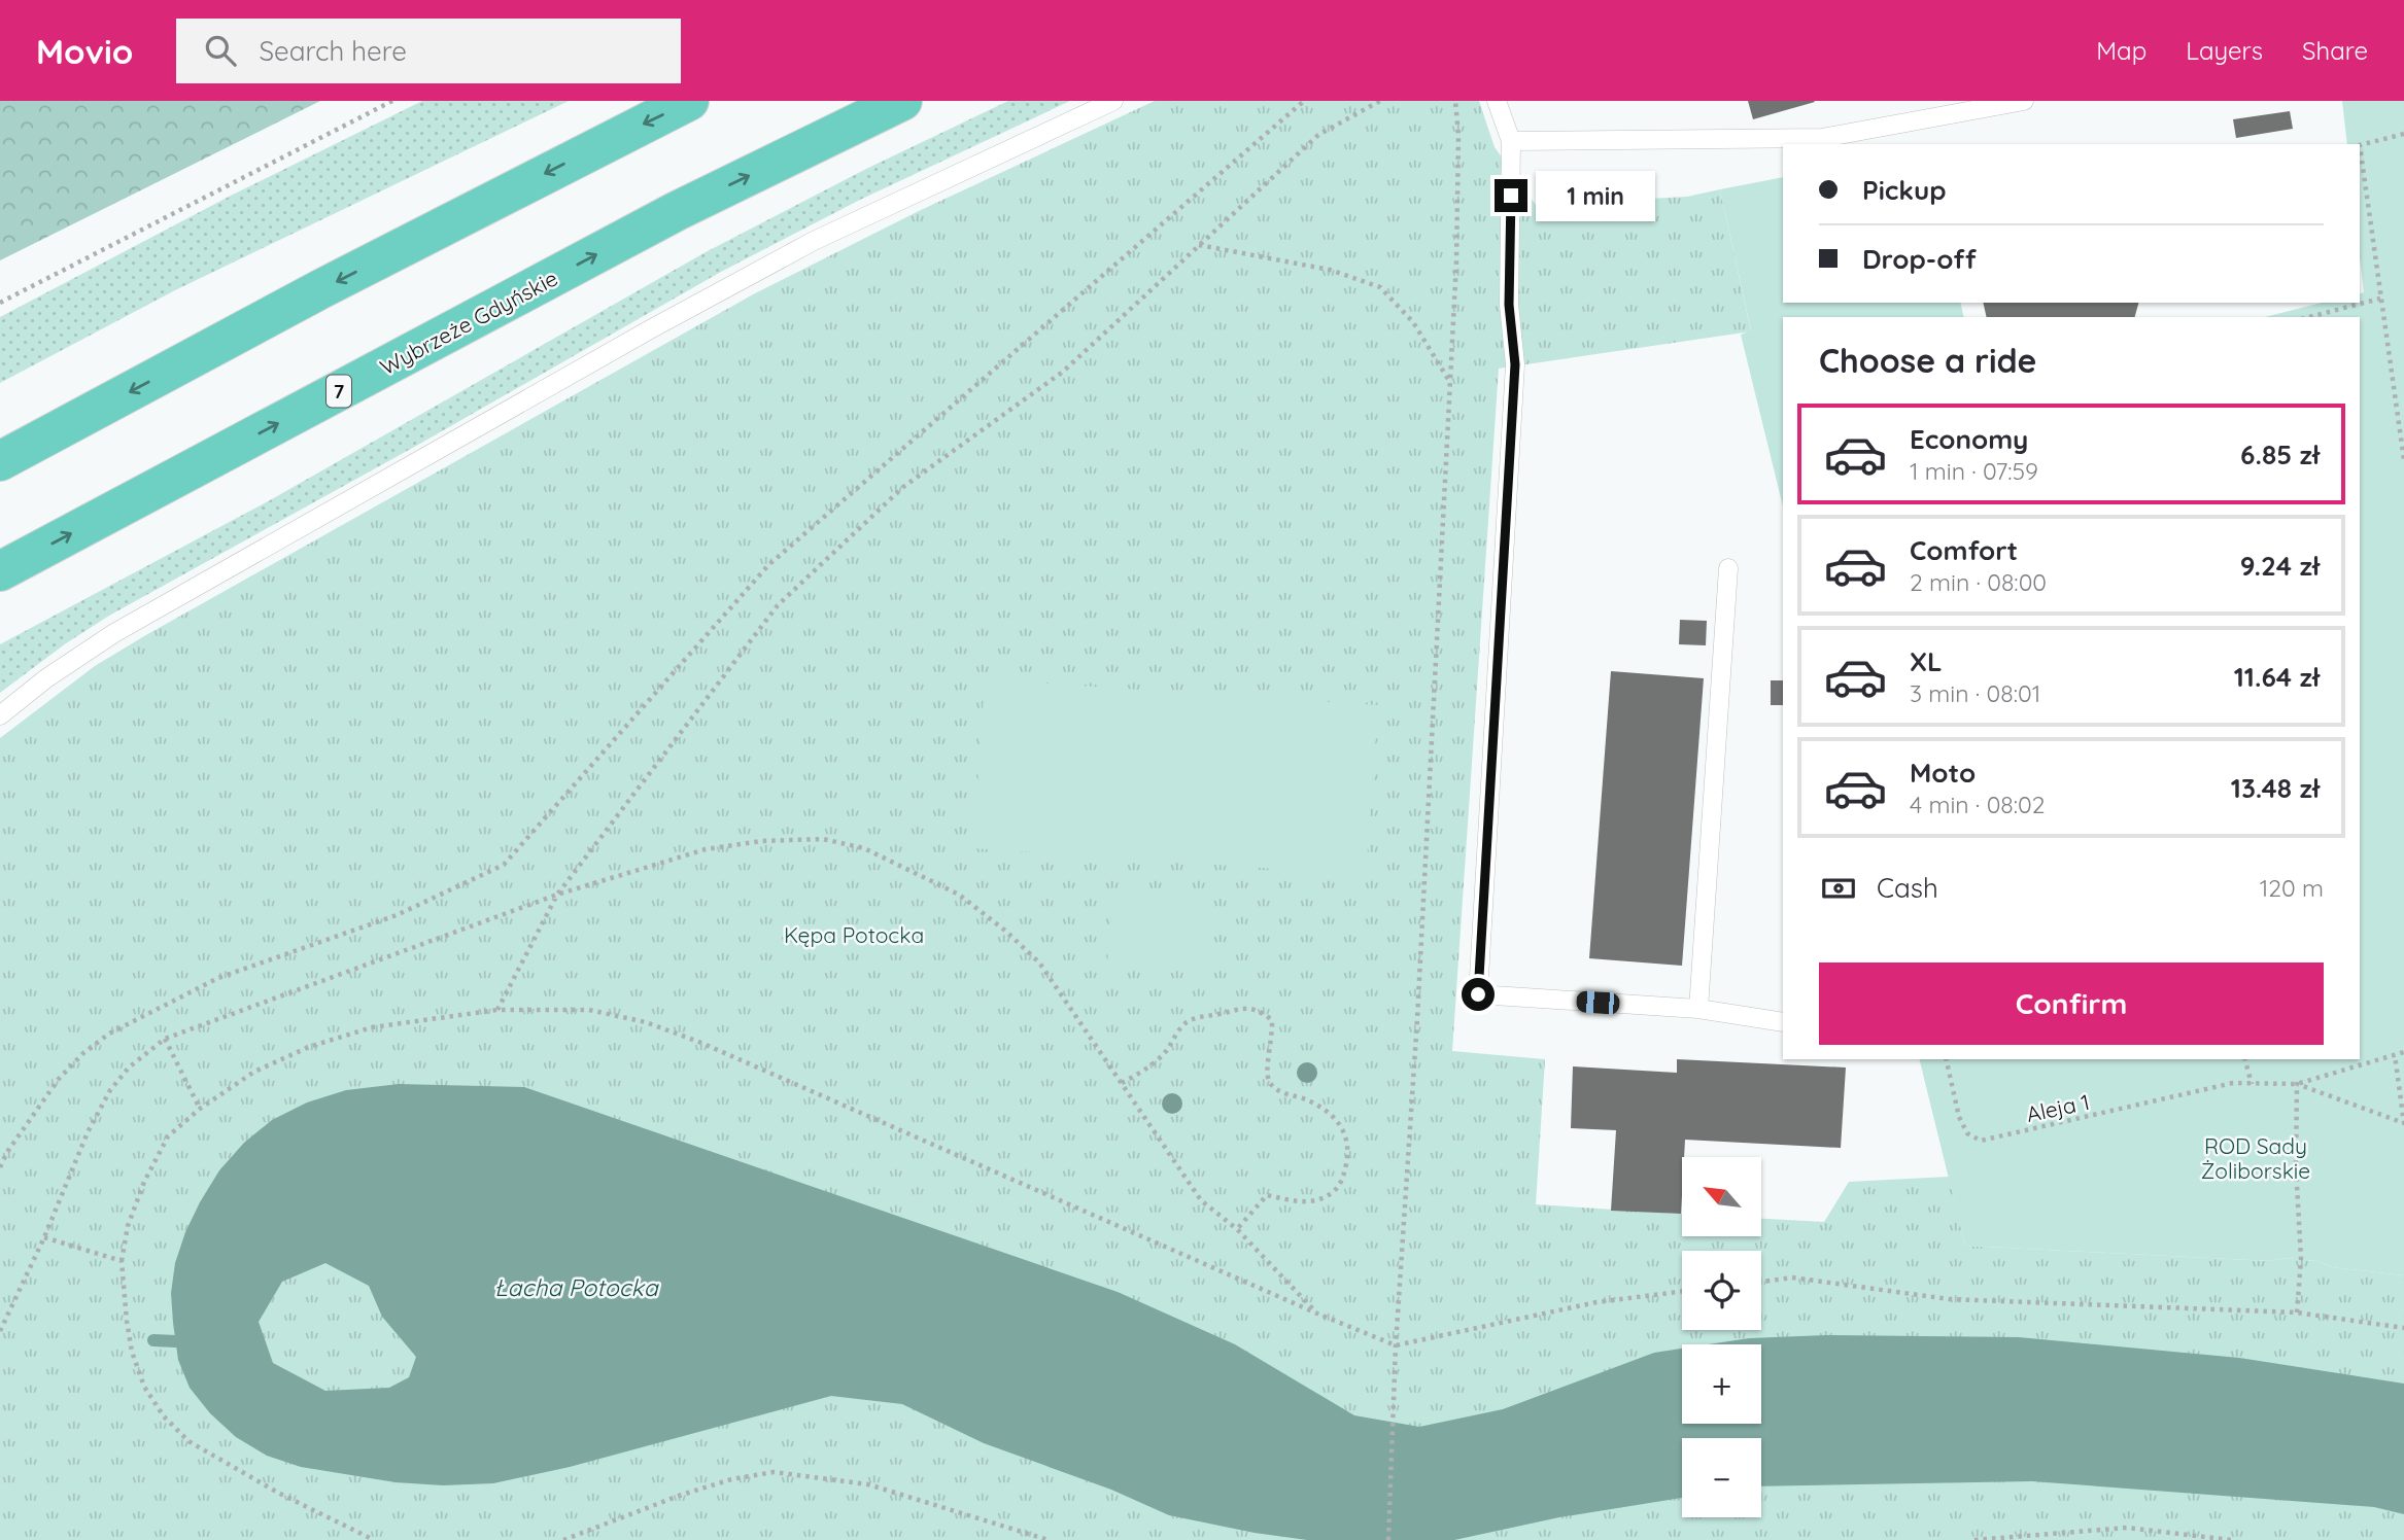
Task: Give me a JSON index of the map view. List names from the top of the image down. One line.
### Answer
{"streets":{"highway":["Wybrzeże Gdyńskie","7"],"path":["Aleja 1"]},"water":["Łacha Potocka"],"parks":["Kępa Potocka","ROD Sady Żoliborskie"],"north":"top left","page":{"header":"Movio","search":"Search here","nav":["Map","Layers","Share"],"banner":["Pickup","Drop-off"],"bubble":"1 min","heading":"Choose a ride","list":[{"name":"Economy","note":"1 min · 07:59","value":"6.85 zł"},{"name":"Comfort","note":"2 min · 08:00","value":"9.24 zł"},{"name":"XL","note":"3 min · 08:01","value":"11.64 zł"},{"name":"Moto","note":"4 min · 08:02","value":"13.48 zł"}],"pay":["Cash","120 m"],"buttons":"Confirm","map_buttons":["+","−"]}}
